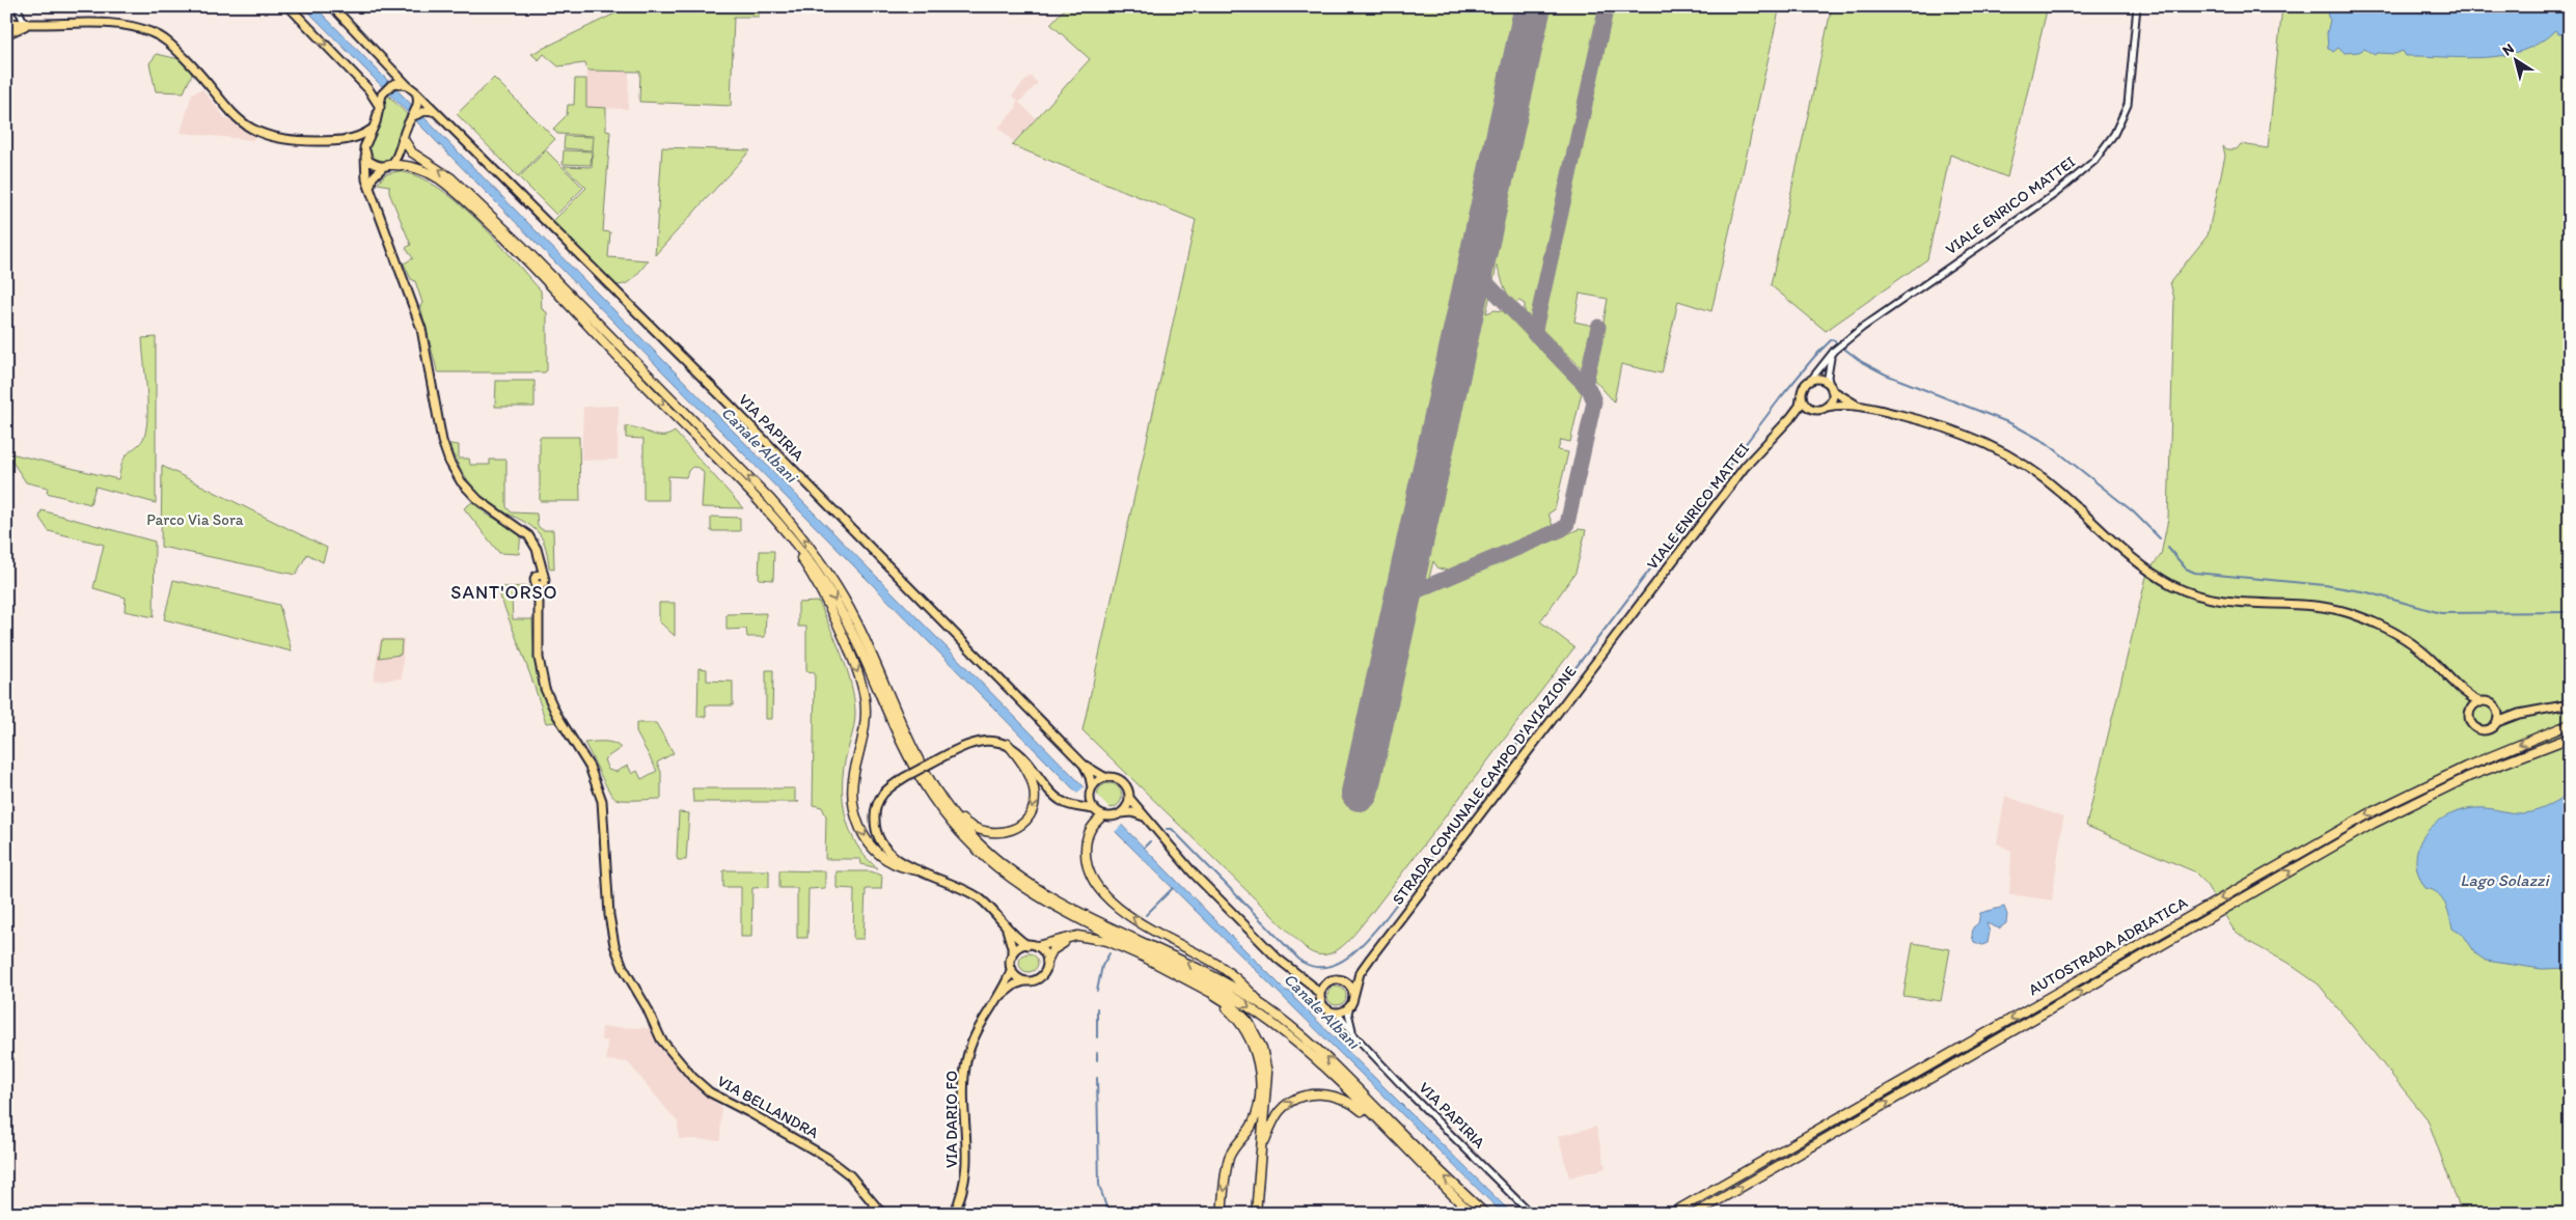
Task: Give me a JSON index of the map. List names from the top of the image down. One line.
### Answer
{"streets":{"highway":["AUTOSTRADA ADRIATICA"],"main road":["VIALE ENRICO MATTEI","VIA PAPIRIA","STRADA COMUNALE CAMPO D'AVIAZIONE","VIA BELLANDRA","VIA DARIO FO"]},"crossings":[["VIALE ENRICO MATTEI","STRADA COMUNALE CAMPO D'AVIAZIONE"],["VIA PAPIRIA","STRADA COMUNALE CAMPO D'AVIAZIONE"]],"districts":["SANT'ORSO"],"water":["Canale Albani","Lago Solazzi"],"parks":["Parco Via Sora"],"north":"top left"}
